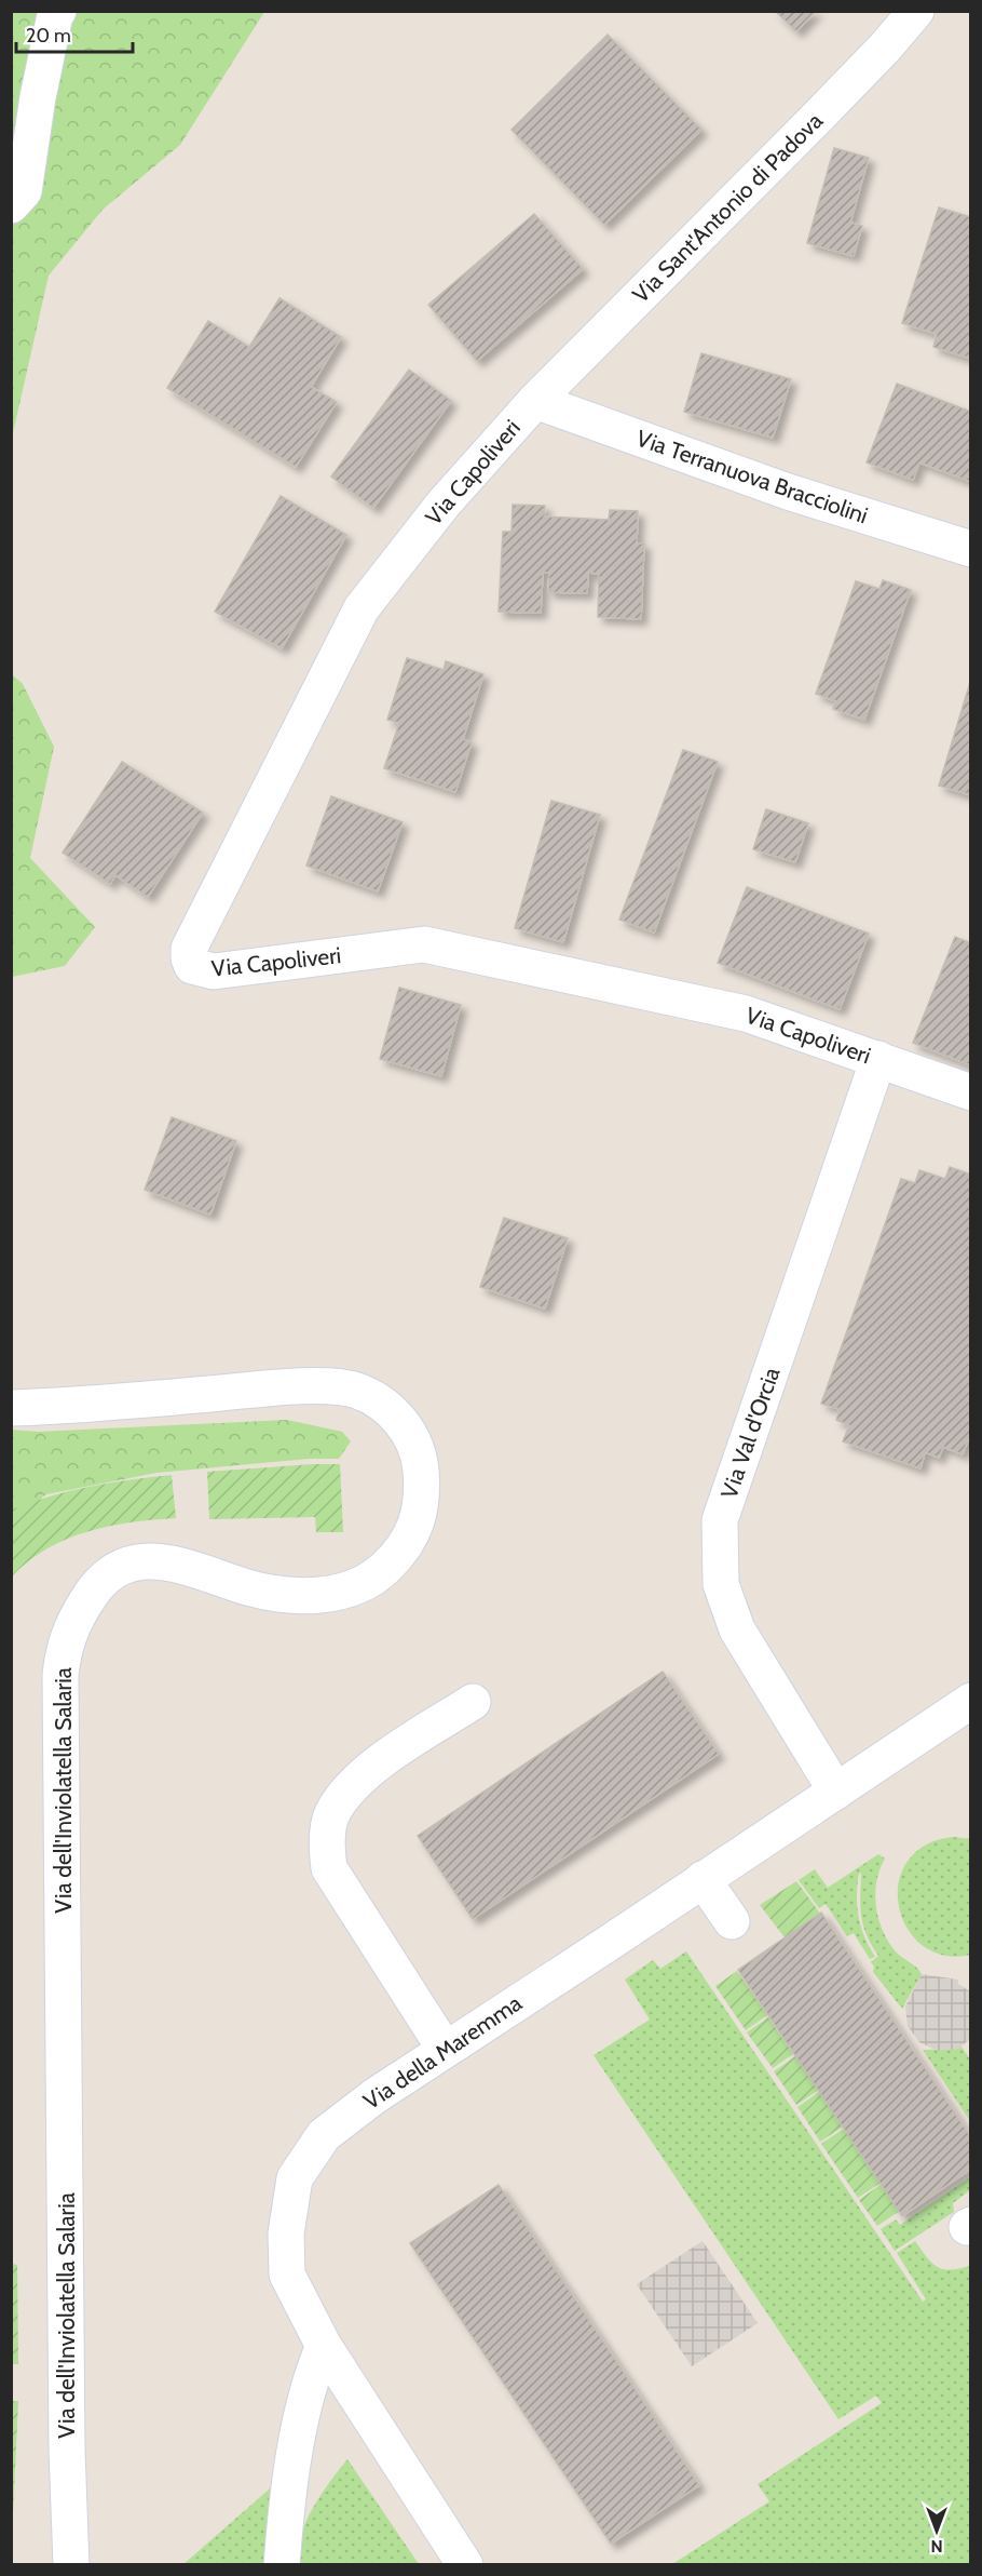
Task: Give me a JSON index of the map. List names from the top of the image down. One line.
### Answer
{"streets":{"street":["Via Sant'Antonio di Padova","Via Capoliveri","Via Terranuova Bracciolini","Via Val d'Orcia","Via dell'Inviolatella Salaria","Via della Maremma"]},"crossings":[["Via Sant'Antonio di Padova","Via Capoliveri"],["Via Sant'Antonio di Padova","Via Terranuova Bracciolini"],["Via Capoliveri","Via Terranuova Bracciolini"],["Via Capoliveri","Via Val d'Orcia"],["Via Val d'Orcia","Via della Maremma"]],"scale_bar":"20 m","north":"bottom"}
